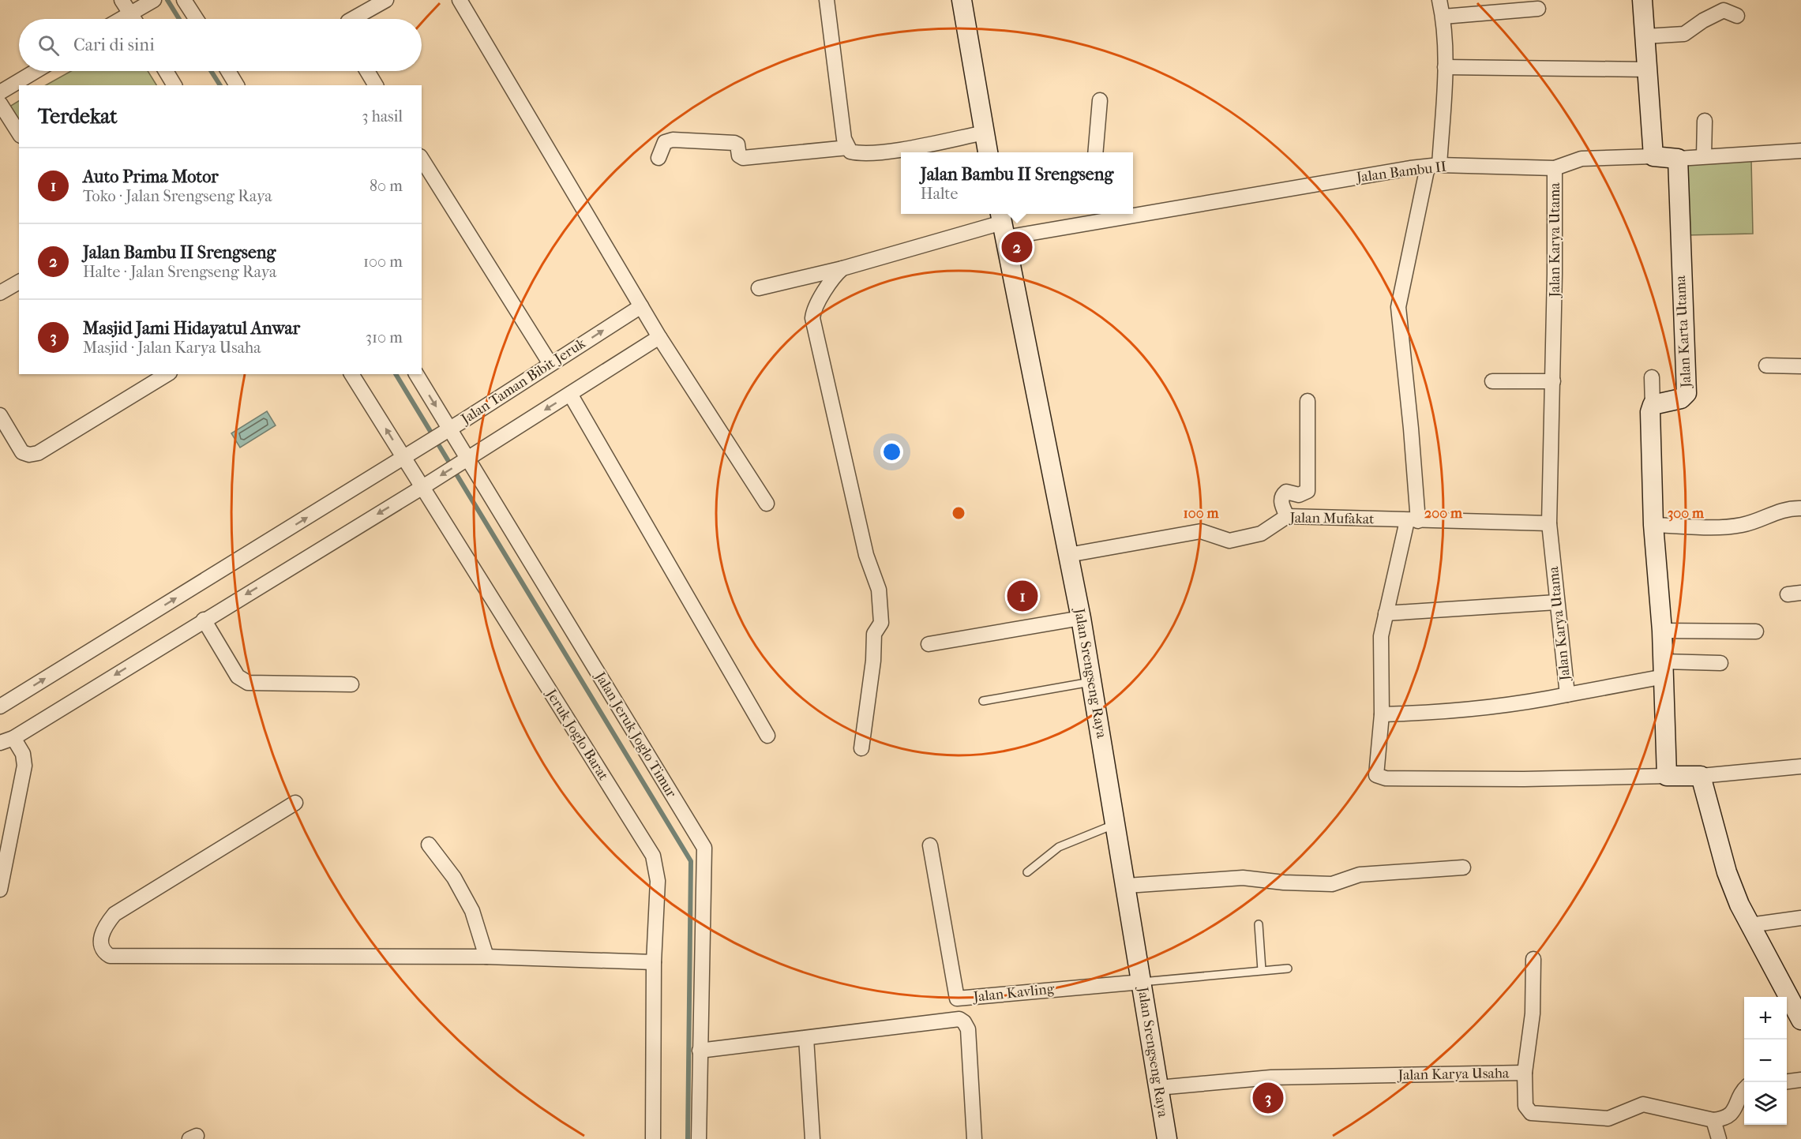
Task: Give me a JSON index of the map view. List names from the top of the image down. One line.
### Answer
{"streets":{"street":["Jalan Bambu II","Jalan Karya Utama","Jalan Karta Utama","Jalan Taman Bibit Jeruk","Jalan Mufakat","Jalan Srengseng Raya","Jeruk Joglo Barat","Jalan Jeruk Joglo Timur","Jalan Kavling","Jalan Karya Usaha"]},"crossings":[["Jalan Bambu II","Jalan Karya Utama"],["Jalan Bambu II","Jalan Karta Utama"],["Jalan Bambu II","Jalan Srengseng Raya"],["Jalan Karya Utama","Jalan Mufakat"],["Jalan Taman Bibit Jeruk","Jeruk Joglo Barat"],["Jalan Taman Bibit Jeruk","Jalan Jeruk Joglo Timur"],["Jalan Mufakat","Jalan Srengseng Raya"],["Jalan Srengseng Raya","Jalan Kavling"],["Jalan Srengseng Raya","Jalan Karya Usaha"]],"page":{"search":"Cari di sini","heading":["Terdekat","3 hasil"],"list":[{"mark":"1","name":"Auto Prima Motor","note":"Toko · Jalan Srengseng Raya","value":"80 m"},{"mark":"2","name":"Jalan Bambu II Srengseng","note":"Halte · Jalan Srengseng Raya","value":"100 m"},{"mark":"3","name":"Masjid Jami Hidayatul Anwar","note":"Masjid · Jalan Karya Usaha","value":"310 m"}],"popup":["Jalan Bambu II Srengseng","Halte"],"pins":["2","1","3"],"map_buttons":["+","−"]},"rings":["100 m","200 m","300 m"]}
